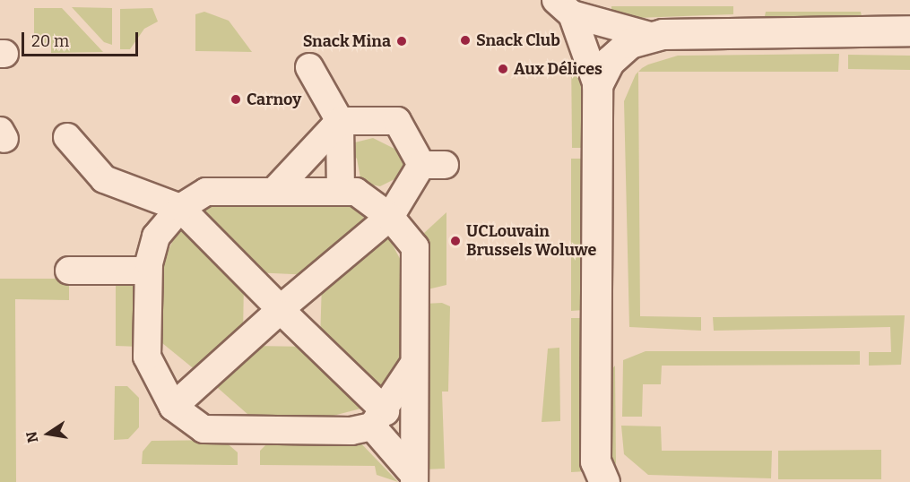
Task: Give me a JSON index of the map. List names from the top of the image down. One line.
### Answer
{"places":["Snack Club","Snack Mina","Aux Délices","Carnoy","UCLouvain Brussels Woluwe"],"scale_bar":"20 m","north":"left"}
